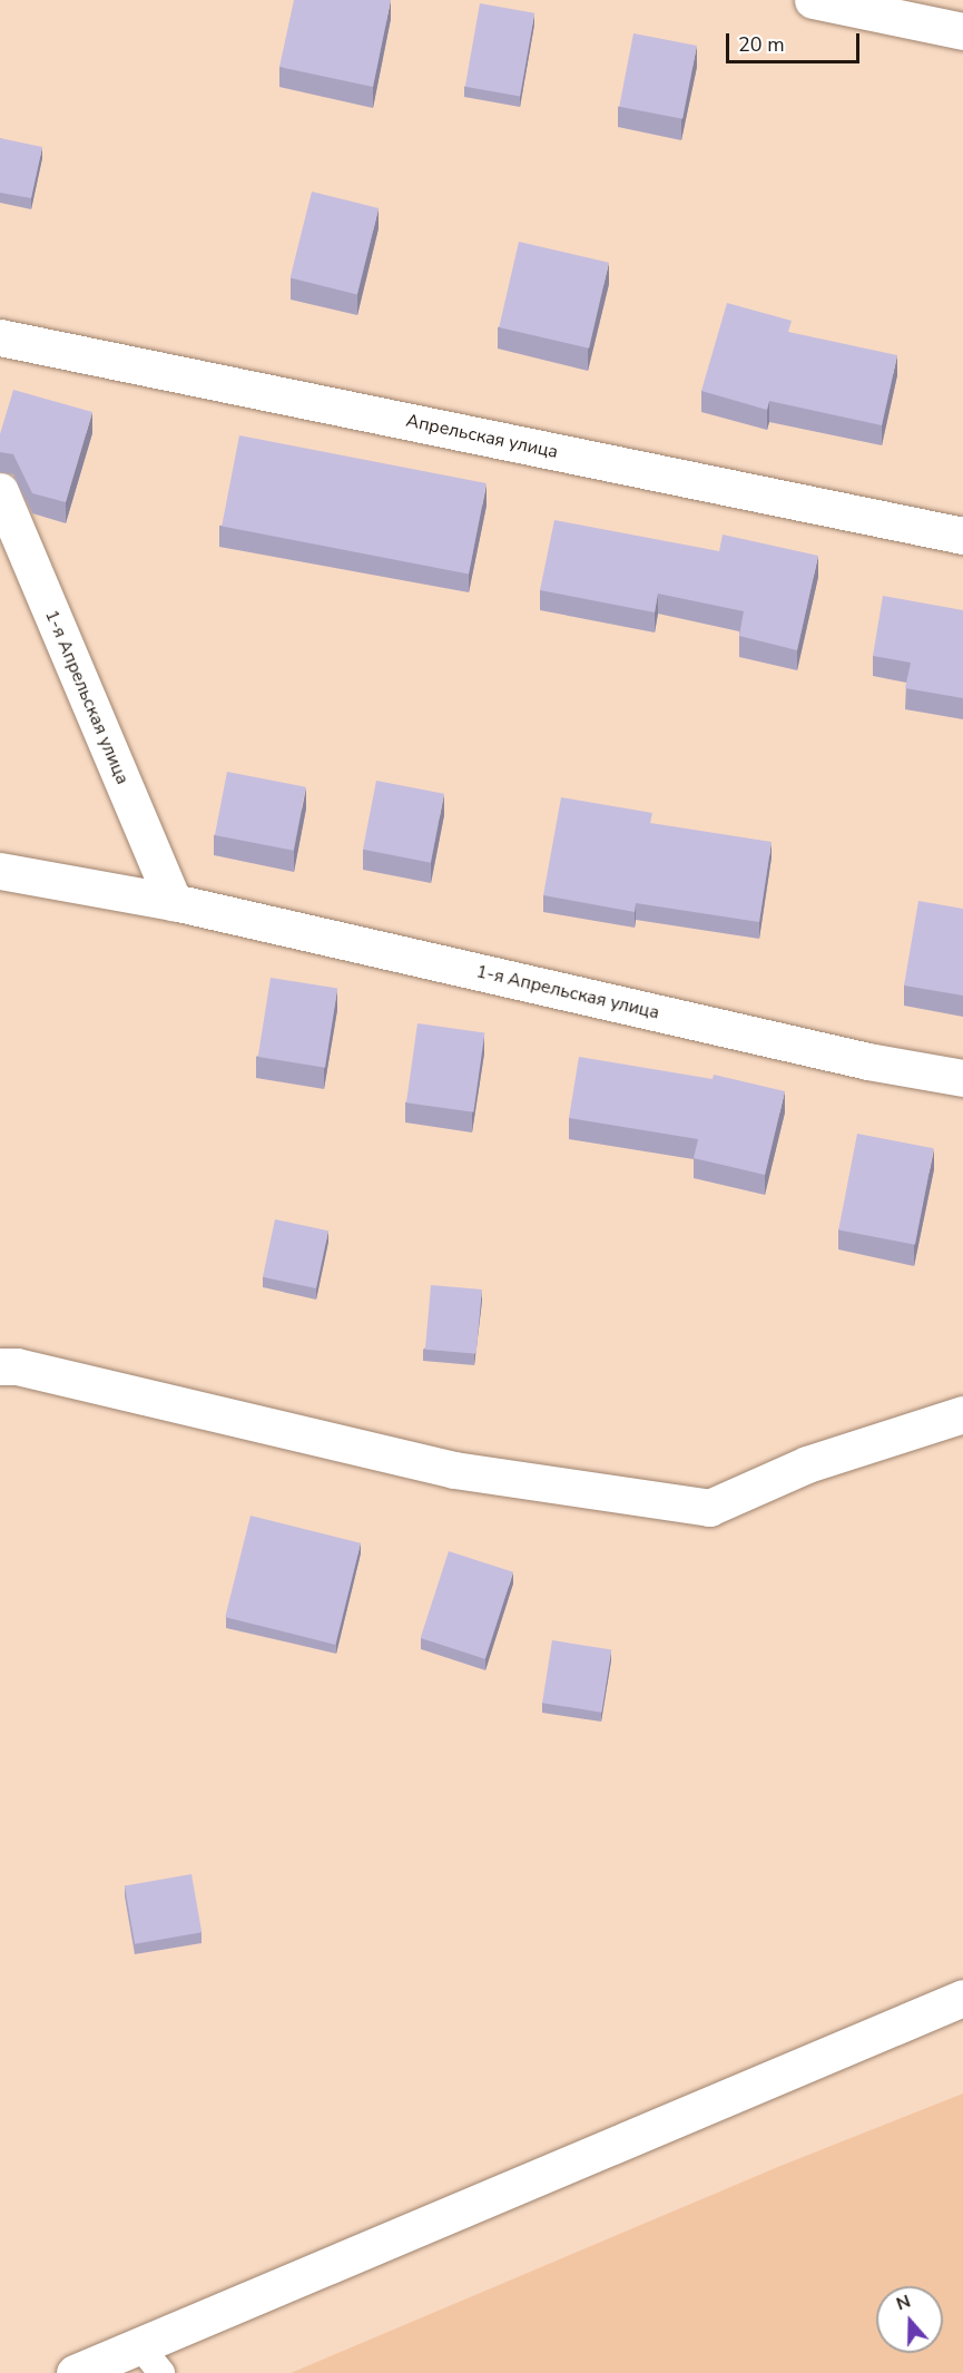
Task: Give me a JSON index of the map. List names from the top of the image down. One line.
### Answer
{"streets":{"street":["Апрельская улица","1-я Апрельская улица"]},"scale_bar":"20 m","north":"top"}
